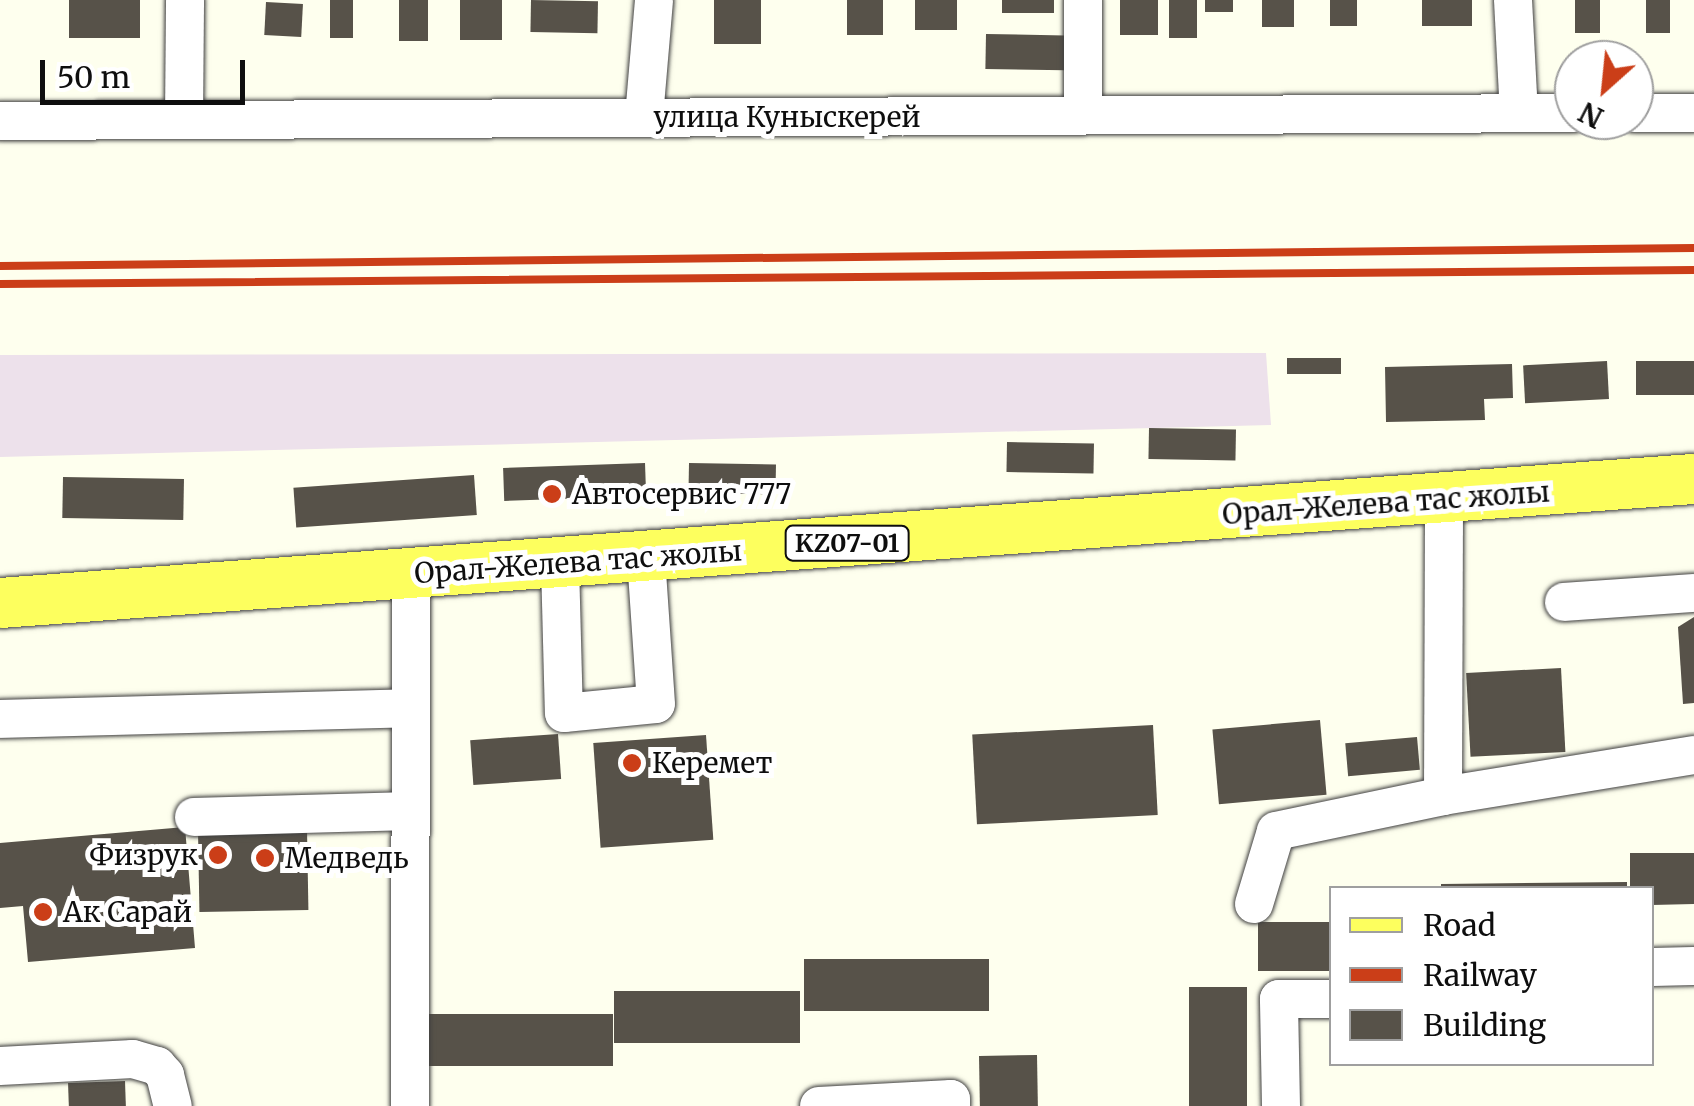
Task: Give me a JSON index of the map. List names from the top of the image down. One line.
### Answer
{"streets":{"main road":["Орал-Желева тас жолы","KZ07-01"],"street":["улица Куныскерей"]},"places":["Автосервис 777","Керемет","Физрук","Медведь","Ак Сарай"],"legend":["Road","Railway","Building"],"scale_bar":"50 m","north":"bottom left"}
